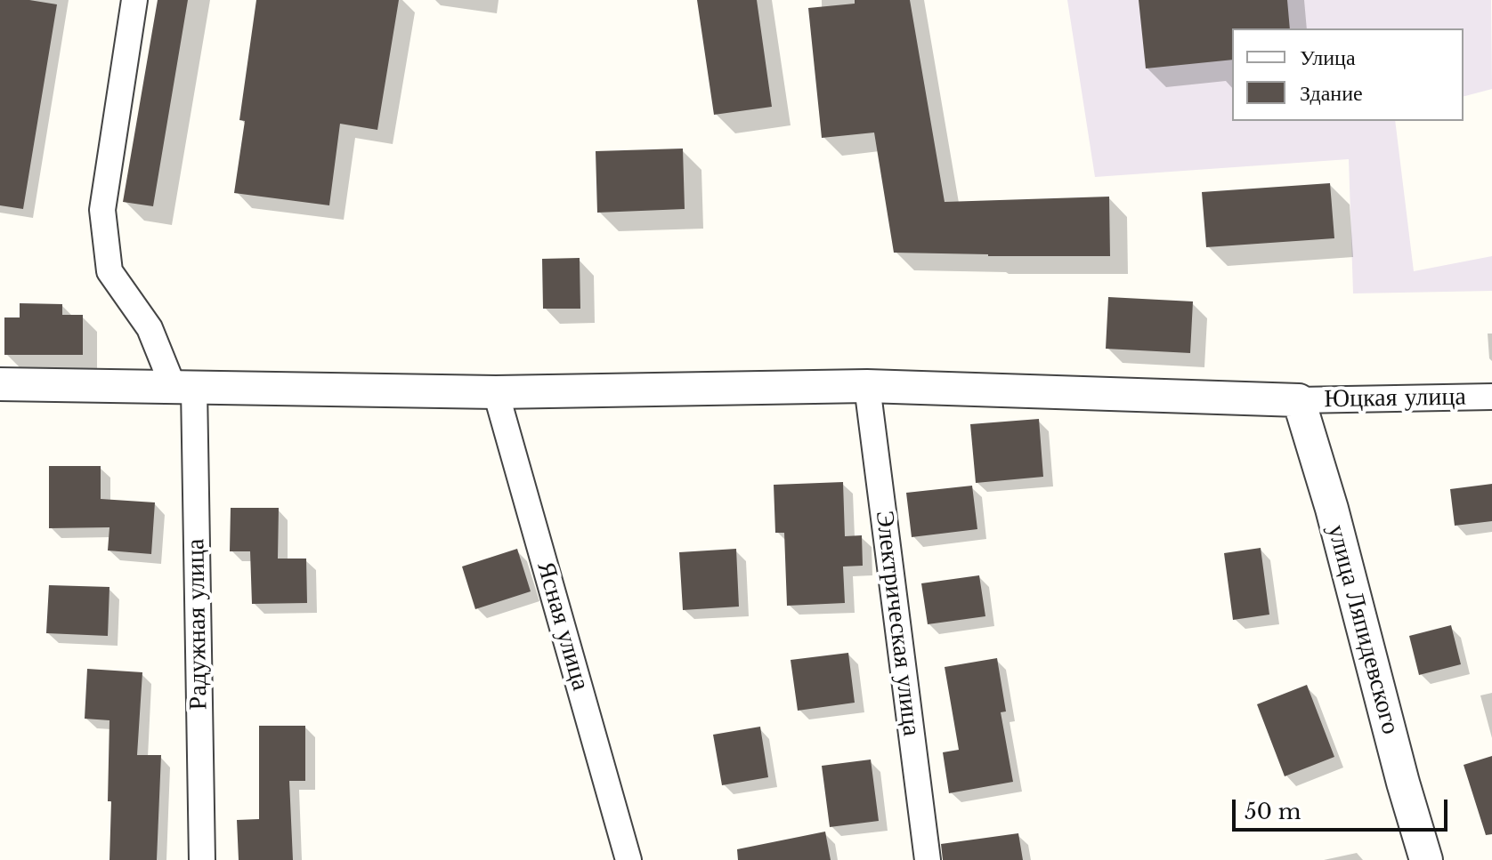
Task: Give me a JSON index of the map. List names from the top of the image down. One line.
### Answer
{"streets":{"street":["Юцкая улица","Электрическая улица","Радужная улица","Ясная улица","улица Ляпидевского"]},"crossings":[["Юцкая улица","улица Ляпидевского"]],"legend":["Улица","Здание"],"scale_bar":"50 m"}
